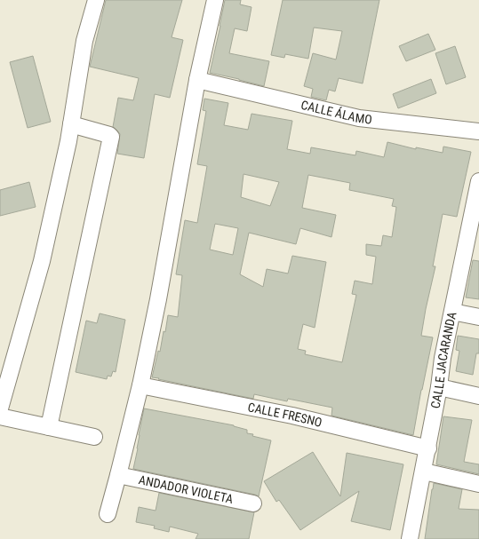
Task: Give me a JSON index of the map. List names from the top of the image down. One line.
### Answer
{"streets":{"street":["CALLE ÁLAMO","CALLE JACARANDA","CALLE FRESNO","ANDADOR VIOLETA"]},"crossings":[["CALLE JACARANDA","CALLE FRESNO"]]}
